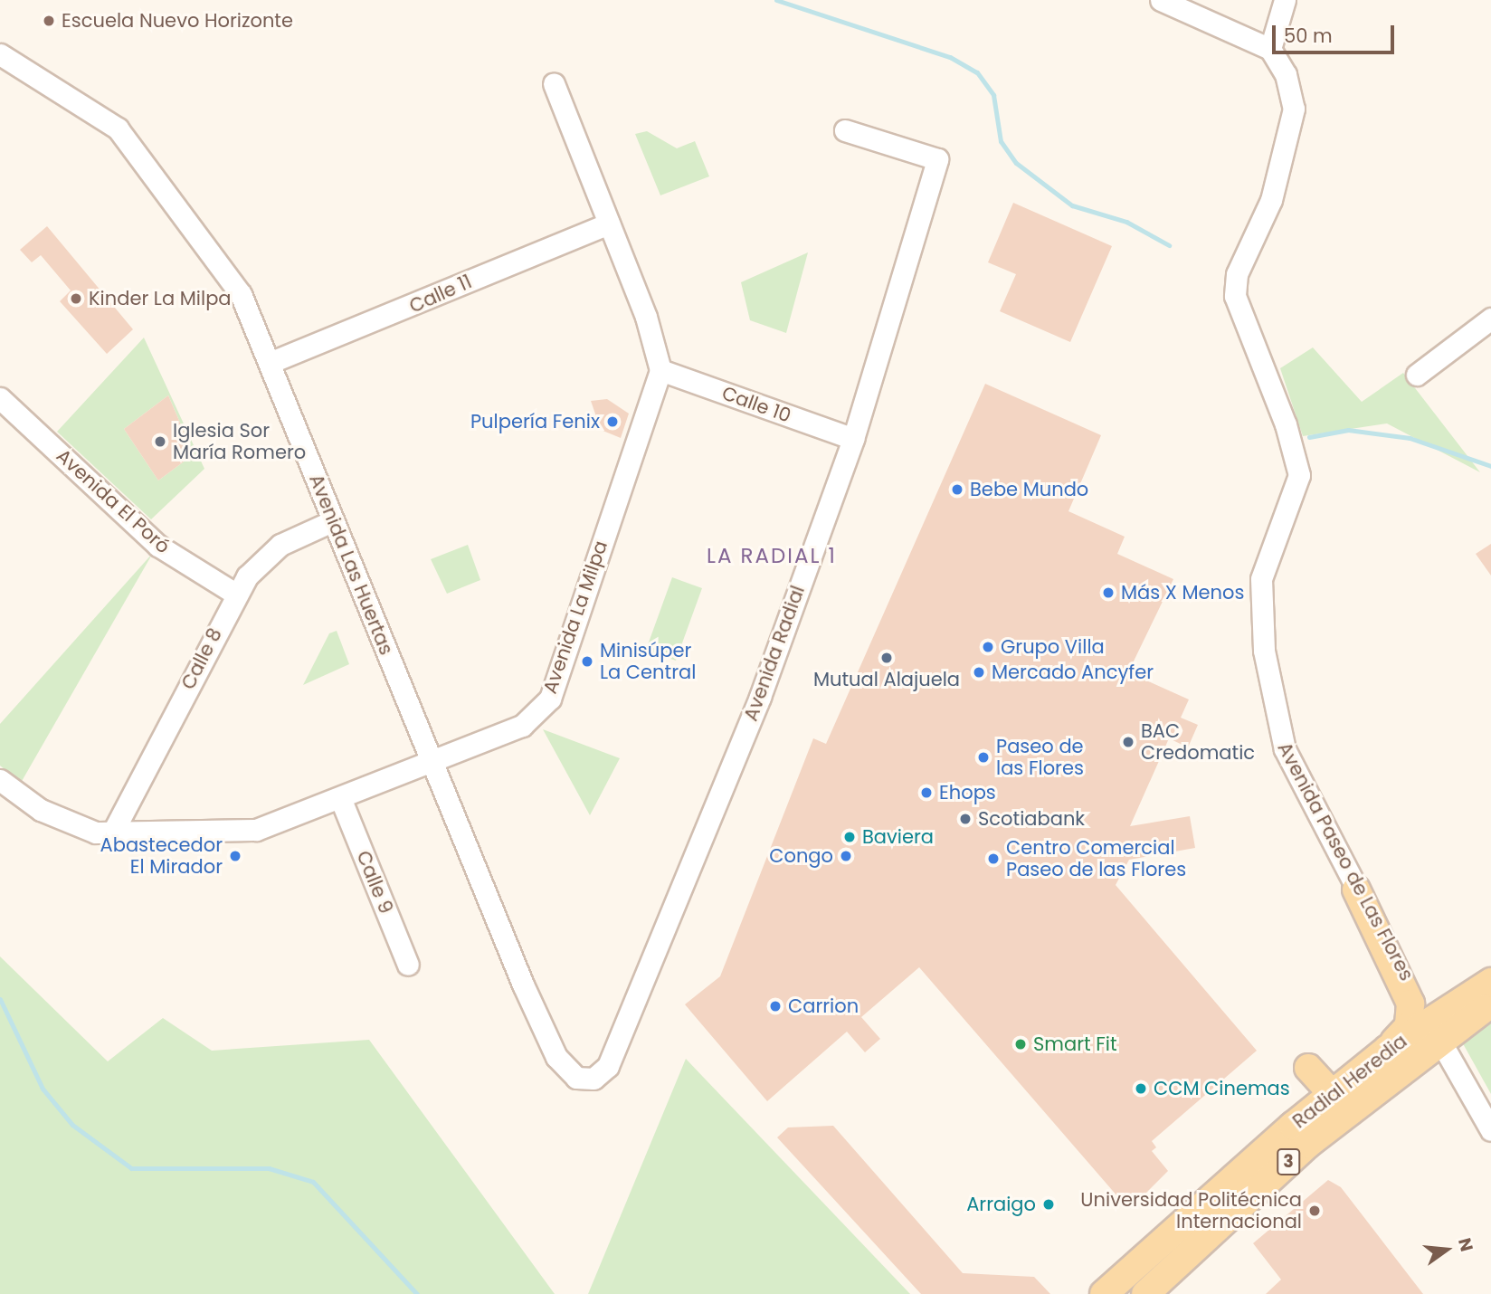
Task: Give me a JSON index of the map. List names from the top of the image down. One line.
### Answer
{"streets":{"main road":["Radial Heredia","3"],"street":["Calle 11","Calle 10","Avenida El Poró","Avenida Las Huertas","Avenida La Milpa","Avenida Radial","Calle 8","Avenida Paseo de Las Flores","Calle 9"]},"crossings":[["Calle 11","Avenida Las Huertas"],["Calle 10","Avenida La Milpa"],["Calle 10","Avenida Radial"],["Avenida El Poró","Calle 8"],["Avenida Las Huertas","Avenida La Milpa"],["Avenida Las Huertas","Avenida Radial"],["Avenida Las Huertas","Calle 8"],["Avenida La Milpa","Calle 8"],["Avenida La Milpa","Calle 9"],["Avenida Paseo de Las Flores","Radial Heredia"]],"districts":["LA RADIAL 1"],"places":["Escuela Nuevo Horizonte","Kinder La Milpa","Pulpería Fenix","Iglesia Sor María Romero","Bebe Mundo","Más X Menos","Grupo Villa","Mutual Alajuela","Minisúper La Central","Mercado Ancyfer","BAC Credomatic","Paseo de las Flores","Ehops","Scotiabank","Baviera","Abastecedor El Mirador","Congo","Centro Comercial Paseo de las Flores","Carrion","Smart Fit","CCM Cinemas","Arraigo","Universidad Politécnica Internacional"],"scale_bar":"50 m","north":"right"}
